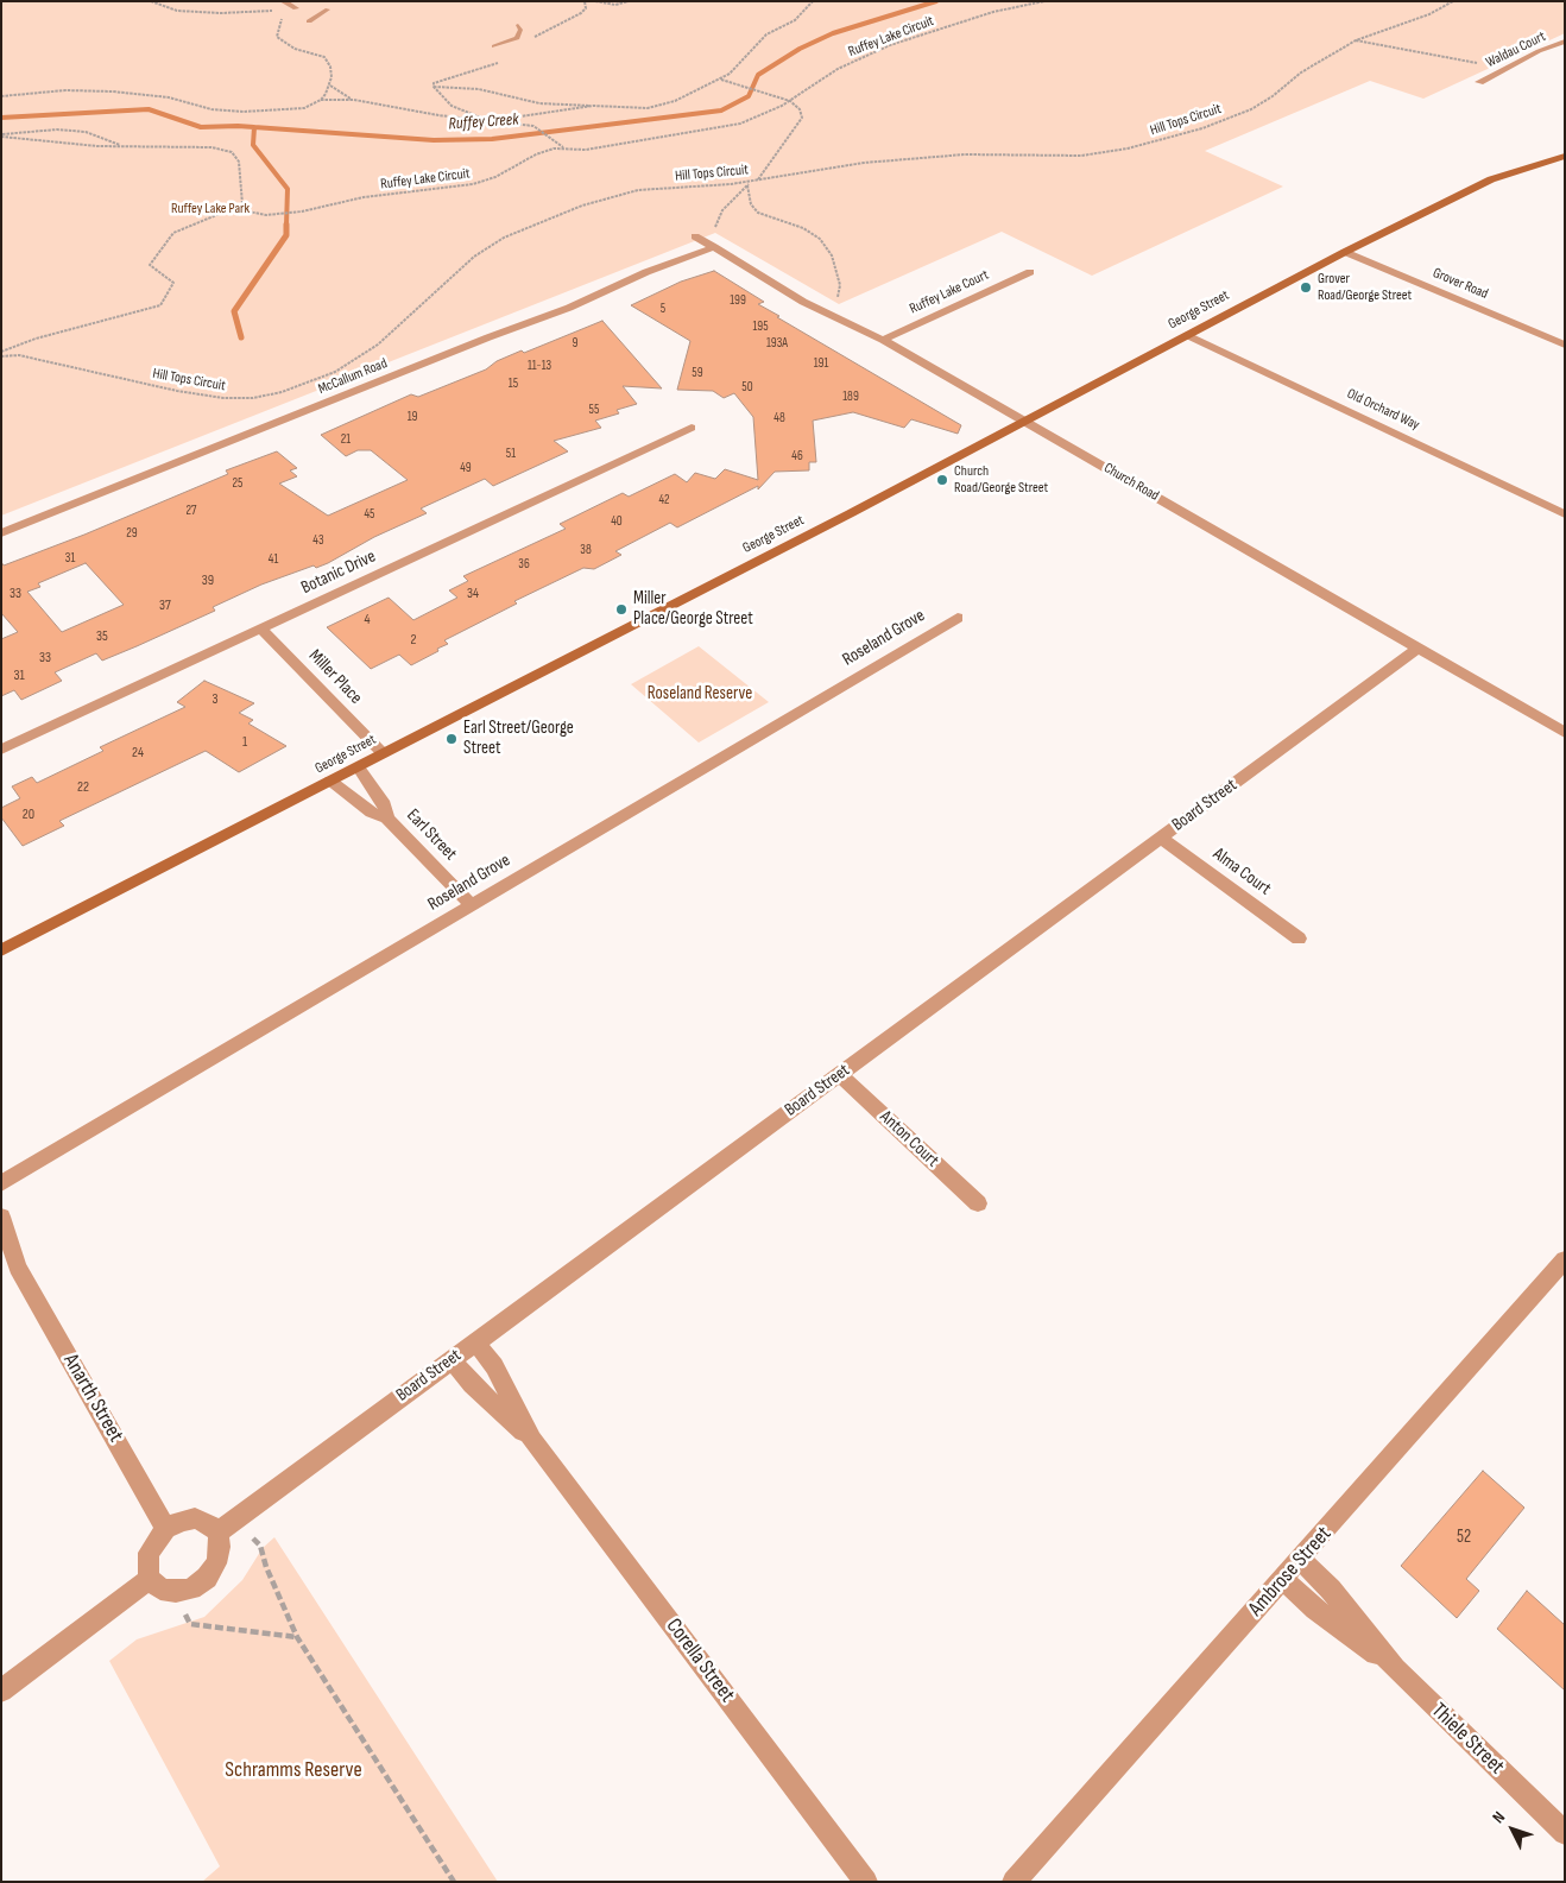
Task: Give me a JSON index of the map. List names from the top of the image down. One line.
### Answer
{"streets":{"main road":["George Street"],"street":["Waldau Court","Grover Road","Ruffey Lake Court","McCallum Road","Old Orchard Way","Church Road","Botanic Drive","Roseland Grove","Miller Place","Board Street","Earl Street","Alma Court","Anton Court","Anarth Street","Ambrose Street","Corella Street","Thiele Street"],"path":["Ruffey Lake Circuit","Hill Tops Circuit"]},"crossings":[["Grover Road","George Street"],["Ruffey Lake Court","Church Road"],["George Street","Old Orchard Way"],["George Street","Church Road"],["George Street","Miller Place"],["George Street","Earl Street"],["McCallum Road","Church Road"],["Church Road","Board Street"],["Botanic Drive","Miller Place"],["Roseland Grove","Earl Street"],["Board Street","Alma Court"],["Board Street","Anton Court"],["Board Street","Anarth Street"],["Board Street","Corella Street"],["Ambrose Street","Thiele Street"]],"water":["Ruffey Creek"],"parks":["Ruffey Lake Park","Roseland Reserve","Schramms Reserve"],"places":["Grover Road/George Street","Church Road/George Street","Miller Place/George Street","Earl Street/George Street"],"house_numbers":["199","5","195","9","193A","191","11-13","59","15","50","189","55","19","48","21","51","46","49","25","42","27","45","40","29","43","38","31","41","36","39","33","34","37","4","35","2","33","31","3","1","24","22","20","52"],"north":"top left"}
